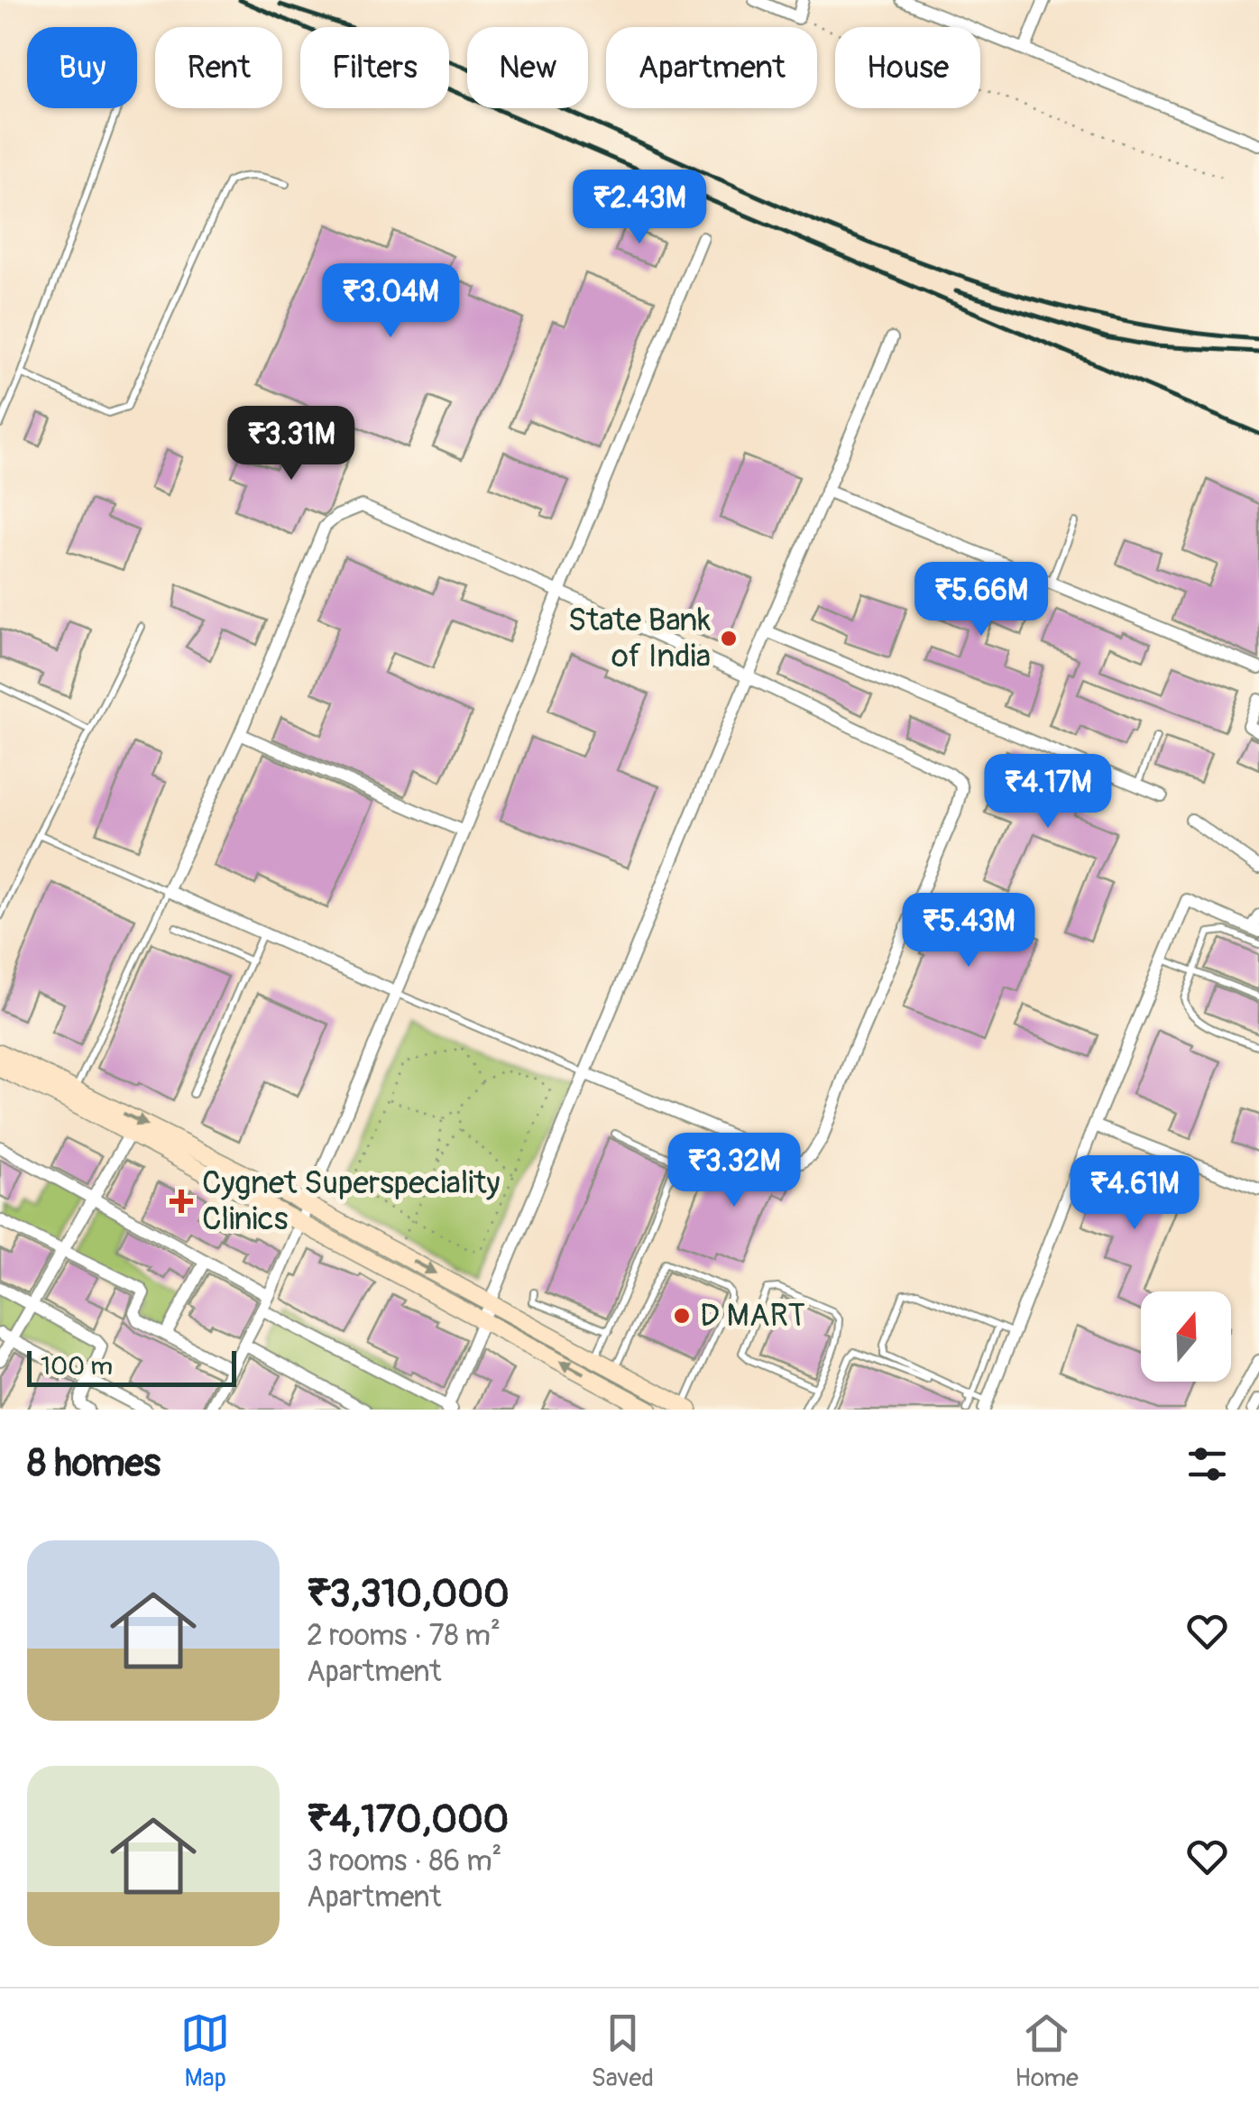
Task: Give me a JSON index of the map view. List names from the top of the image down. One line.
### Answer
{"places":{"other":["State Bank of India","D MART"],"health":["Cygnet Superspeciality Clinics"]},"scale_bar":"100 m","north":"top","page":{"chip":["Buy","Rent","Filters","New","Apartment","House"],"price":["₹2.43M","₹3.04M","₹3.31M","₹5.66M","₹4.17M","₹5.43M","₹3.32M","₹4.61M"],"scale":"100 m","heading":"8 homes","list":[{"name":"₹3,310,000","note":"2 rooms · 78 m² · Apartment"},{"name":"₹4,170,000","note":"3 rooms · 86 m² · Apartment"}],"tabs":["Map","Saved","Home"]}}
